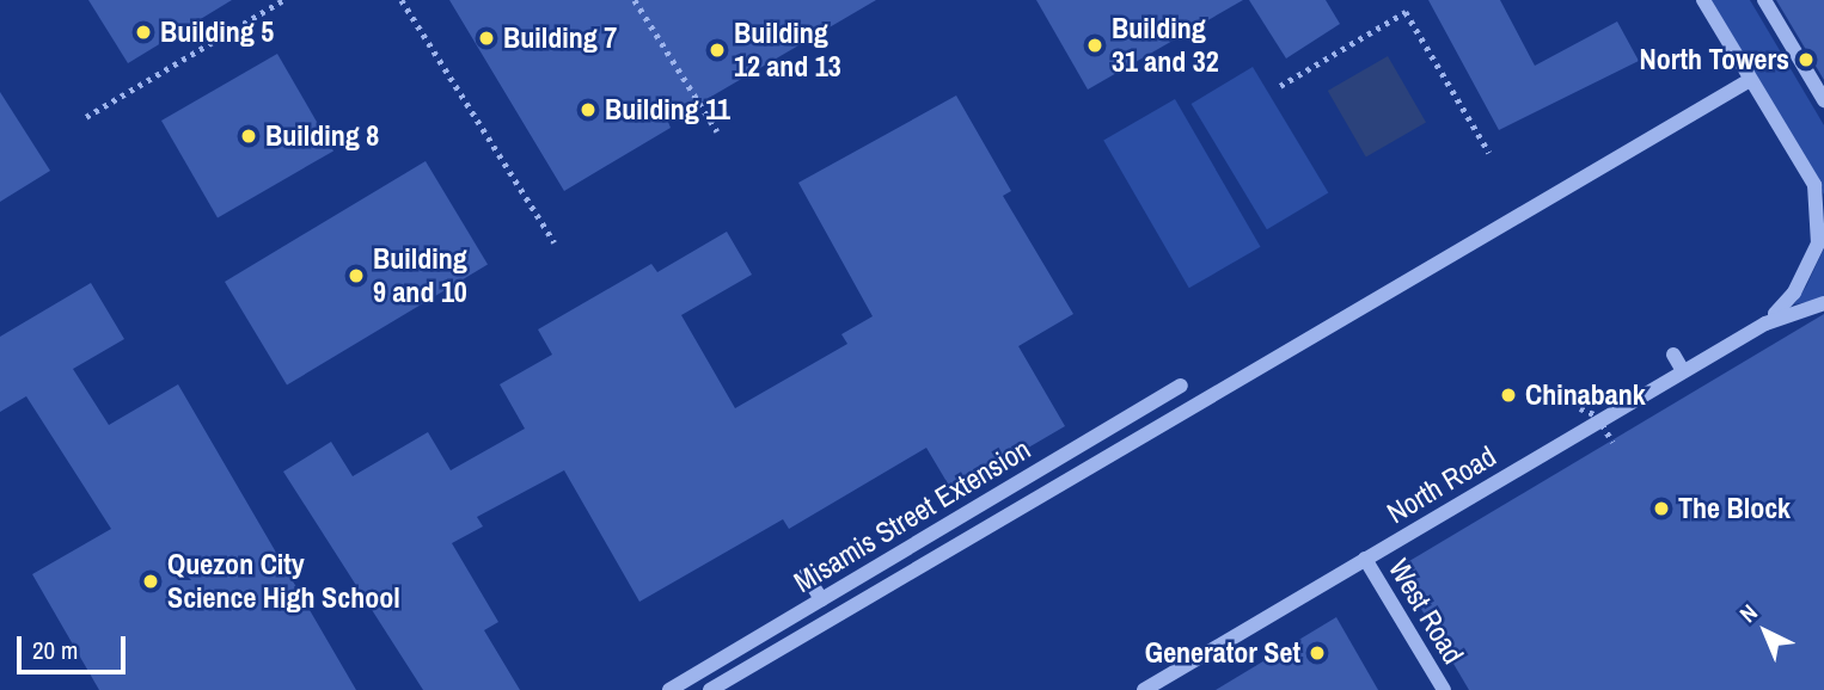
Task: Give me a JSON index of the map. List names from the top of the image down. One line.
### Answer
{"streets":{"street":["North Road","Misamis Street Extension","West Road"]},"crossings":[["North Road","West Road"]],"places":["Building 5","Building 7","Building 31 and 32","Building 12 and 13","North Towers","Building 11","Building 8","Building 9 and 10","Chinabank","The Block","Quezon City Science High School","Generator Set"],"scale_bar":"20 m","north":"top left"}
